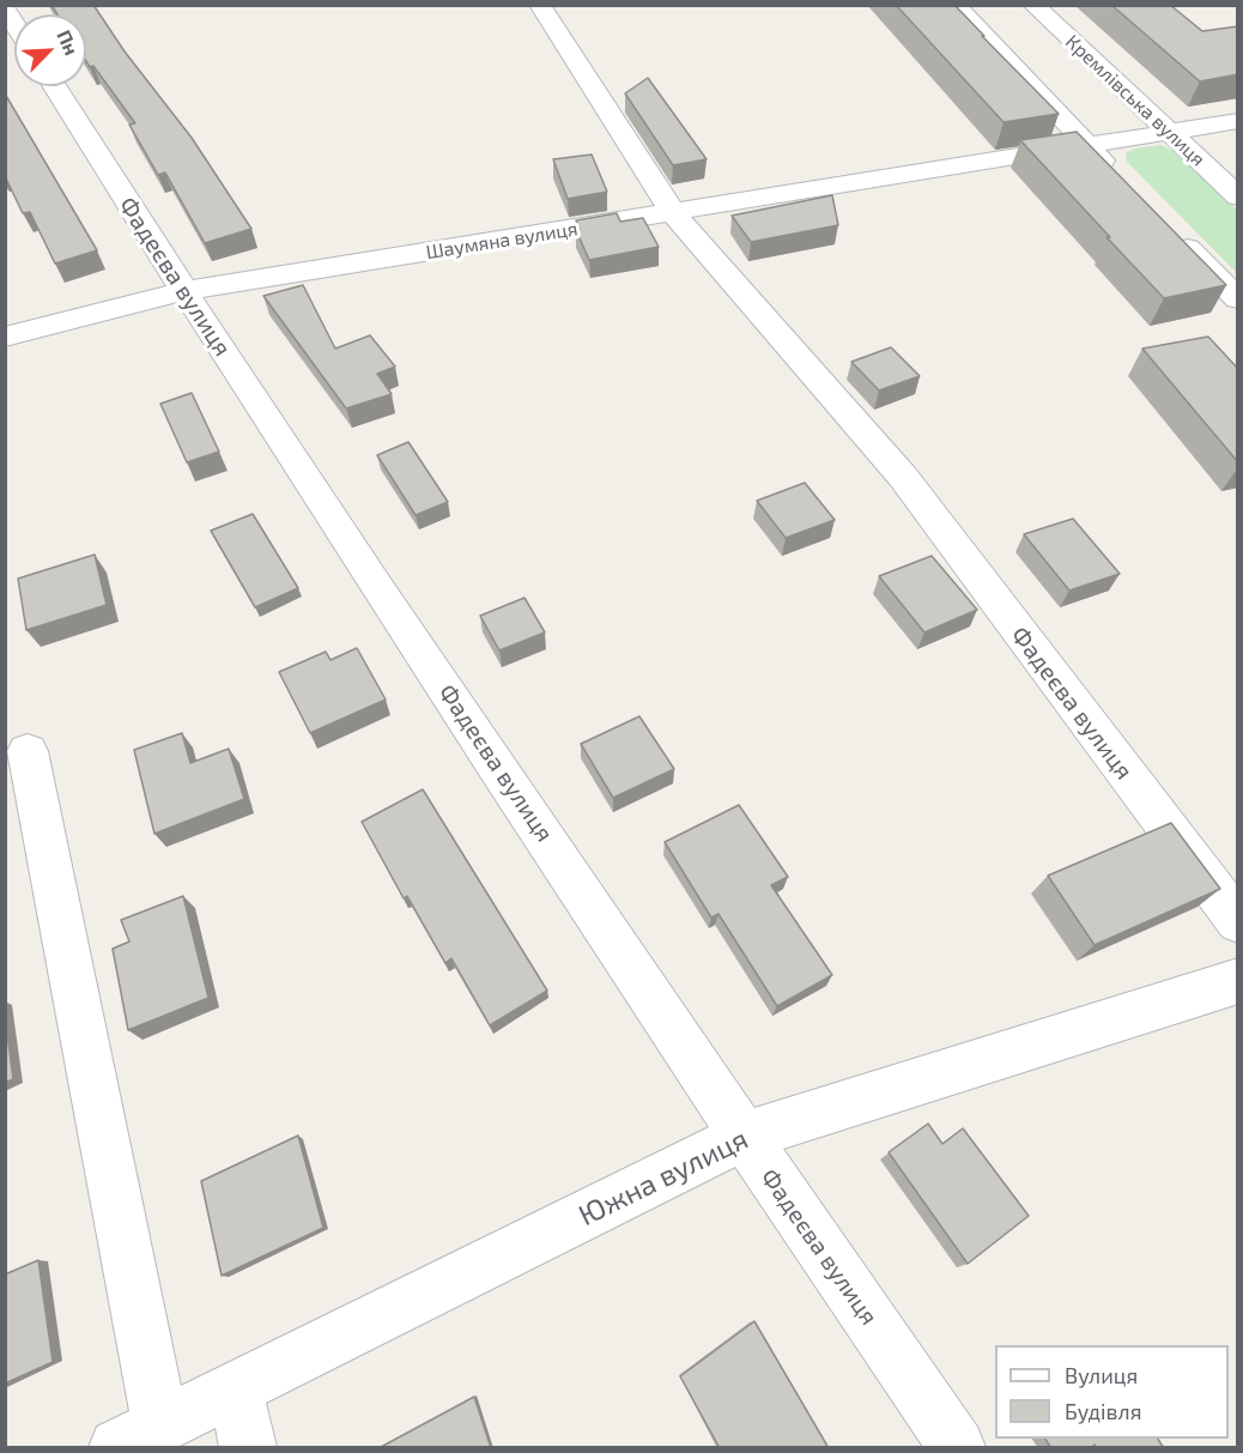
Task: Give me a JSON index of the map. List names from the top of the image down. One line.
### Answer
{"streets":{"street":["Кремлівська вулиця","Шаумяна вулиця","Фадеєва вулиця","Южна вулиця"]},"crossings":[["Кремлівська вулиця","Шаумяна вулиця"],["Шаумяна вулиця","Фадеєва вулиця"],["Фадеєва вулиця","Южна вулиця"]],"legend":["Вулиця","Будівля"],"north":"top right"}
